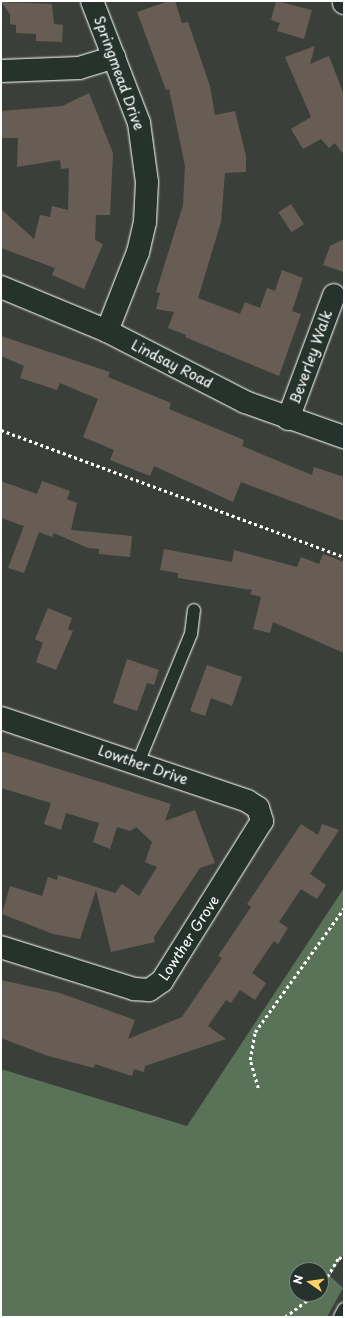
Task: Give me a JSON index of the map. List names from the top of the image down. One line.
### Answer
{"streets":{"street":["Springmead Drive","Beverley Walk","Lindsay Road","Lowther Drive","Lowther Grove"]},"crossings":[["Springmead Drive","Lindsay Road"],["Beverley Walk","Lindsay Road"],["Lowther Drive","Lowther Grove"]],"north":"left"}
